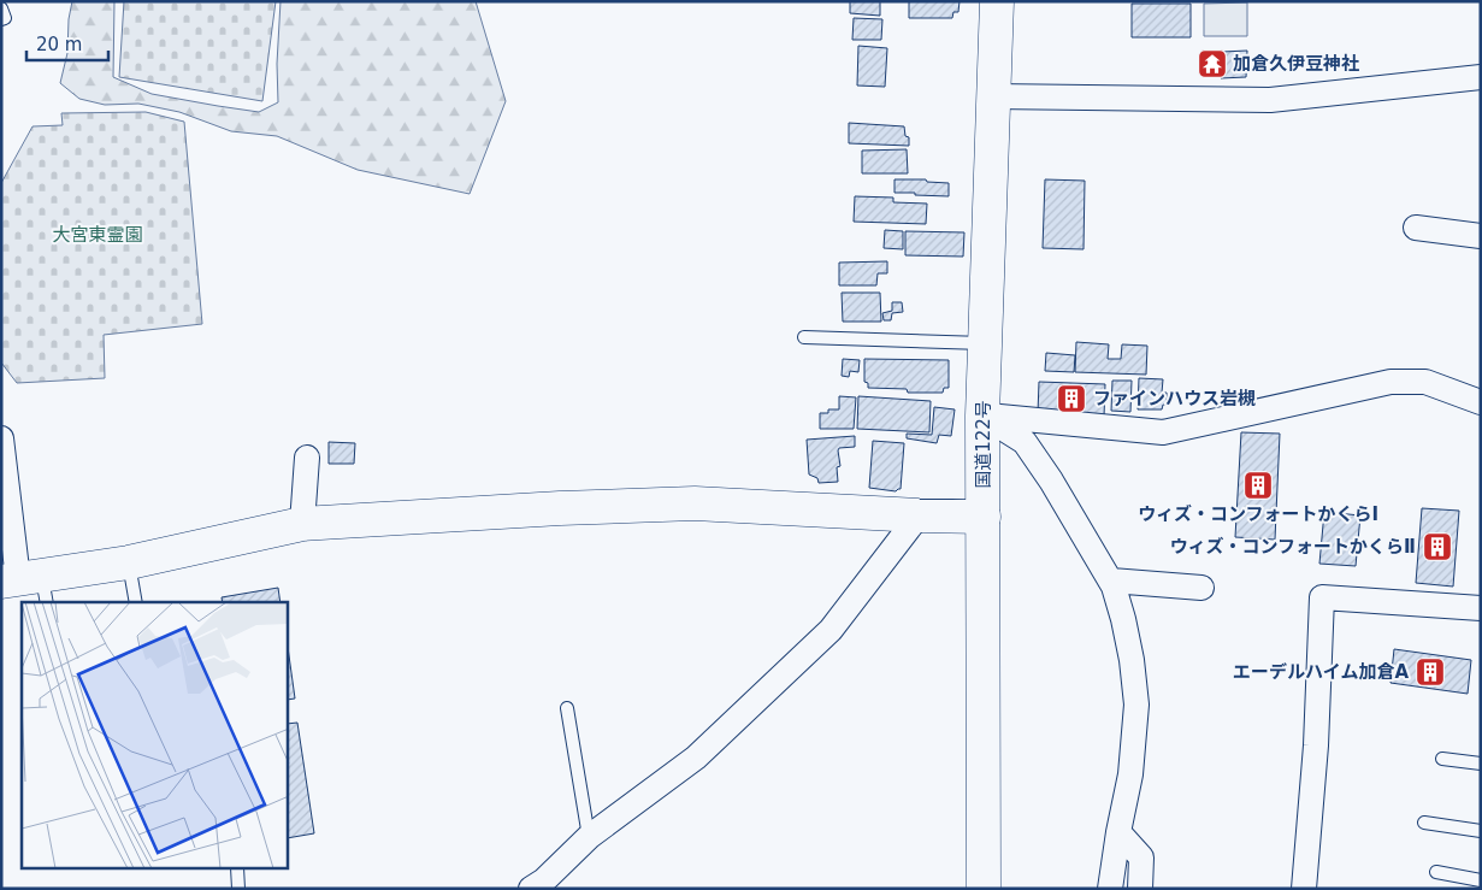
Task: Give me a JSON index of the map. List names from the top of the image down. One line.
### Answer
{"streets":{"main road":["国道122号"]},"parks":["大宮東霊園"],"places":{"temple":["加倉久伊豆神社"],"building":["ファインハウス岩槻","ウィズ・コンフォートかくらⅠ","ウィズ・コンフォートかくらⅡ","エーデルハイム加倉A"]},"scale_bar":"20 m"}
